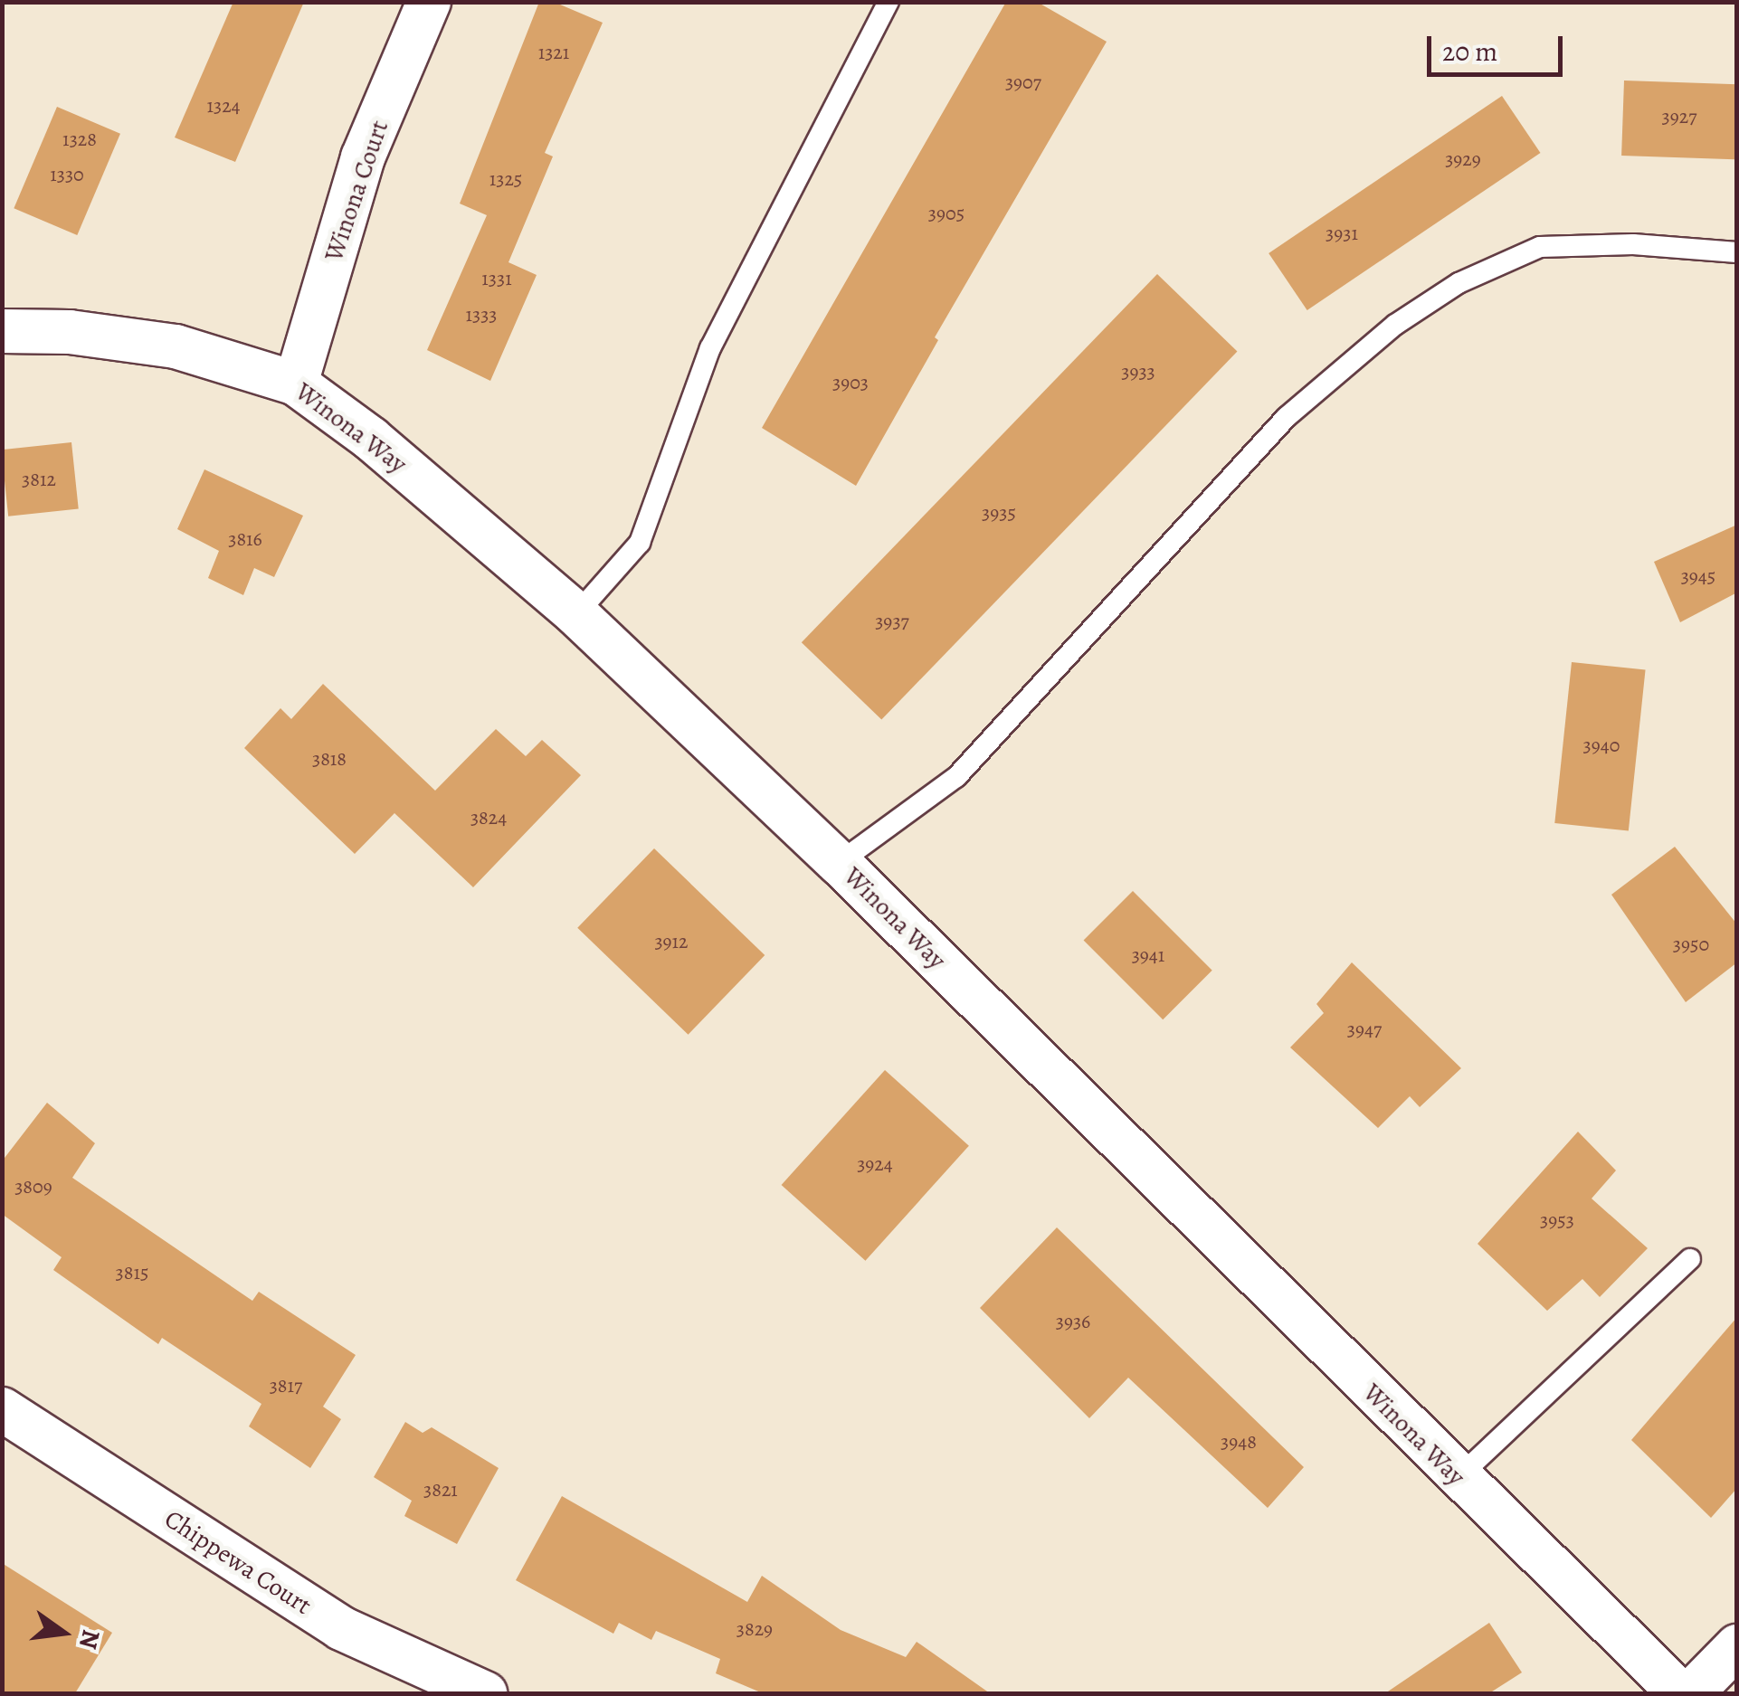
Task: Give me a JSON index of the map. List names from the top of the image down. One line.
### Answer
{"streets":{"street":["Winona Court","Winona Way","Chippewa Court"]},"crossings":[["Winona Court","Winona Way"]],"house_numbers":["1321","3907","1324","3927","1328","3929","1330","1325","3905","3931","1331","1333","3933","3903","3812","3935","3816","3945","3937","3940","3818","3824","3912","3950","3941","3947","3924","3809","3953","3815","3936","3817","3948","3821","3829"],"scale_bar":"20 m","north":"right"}
